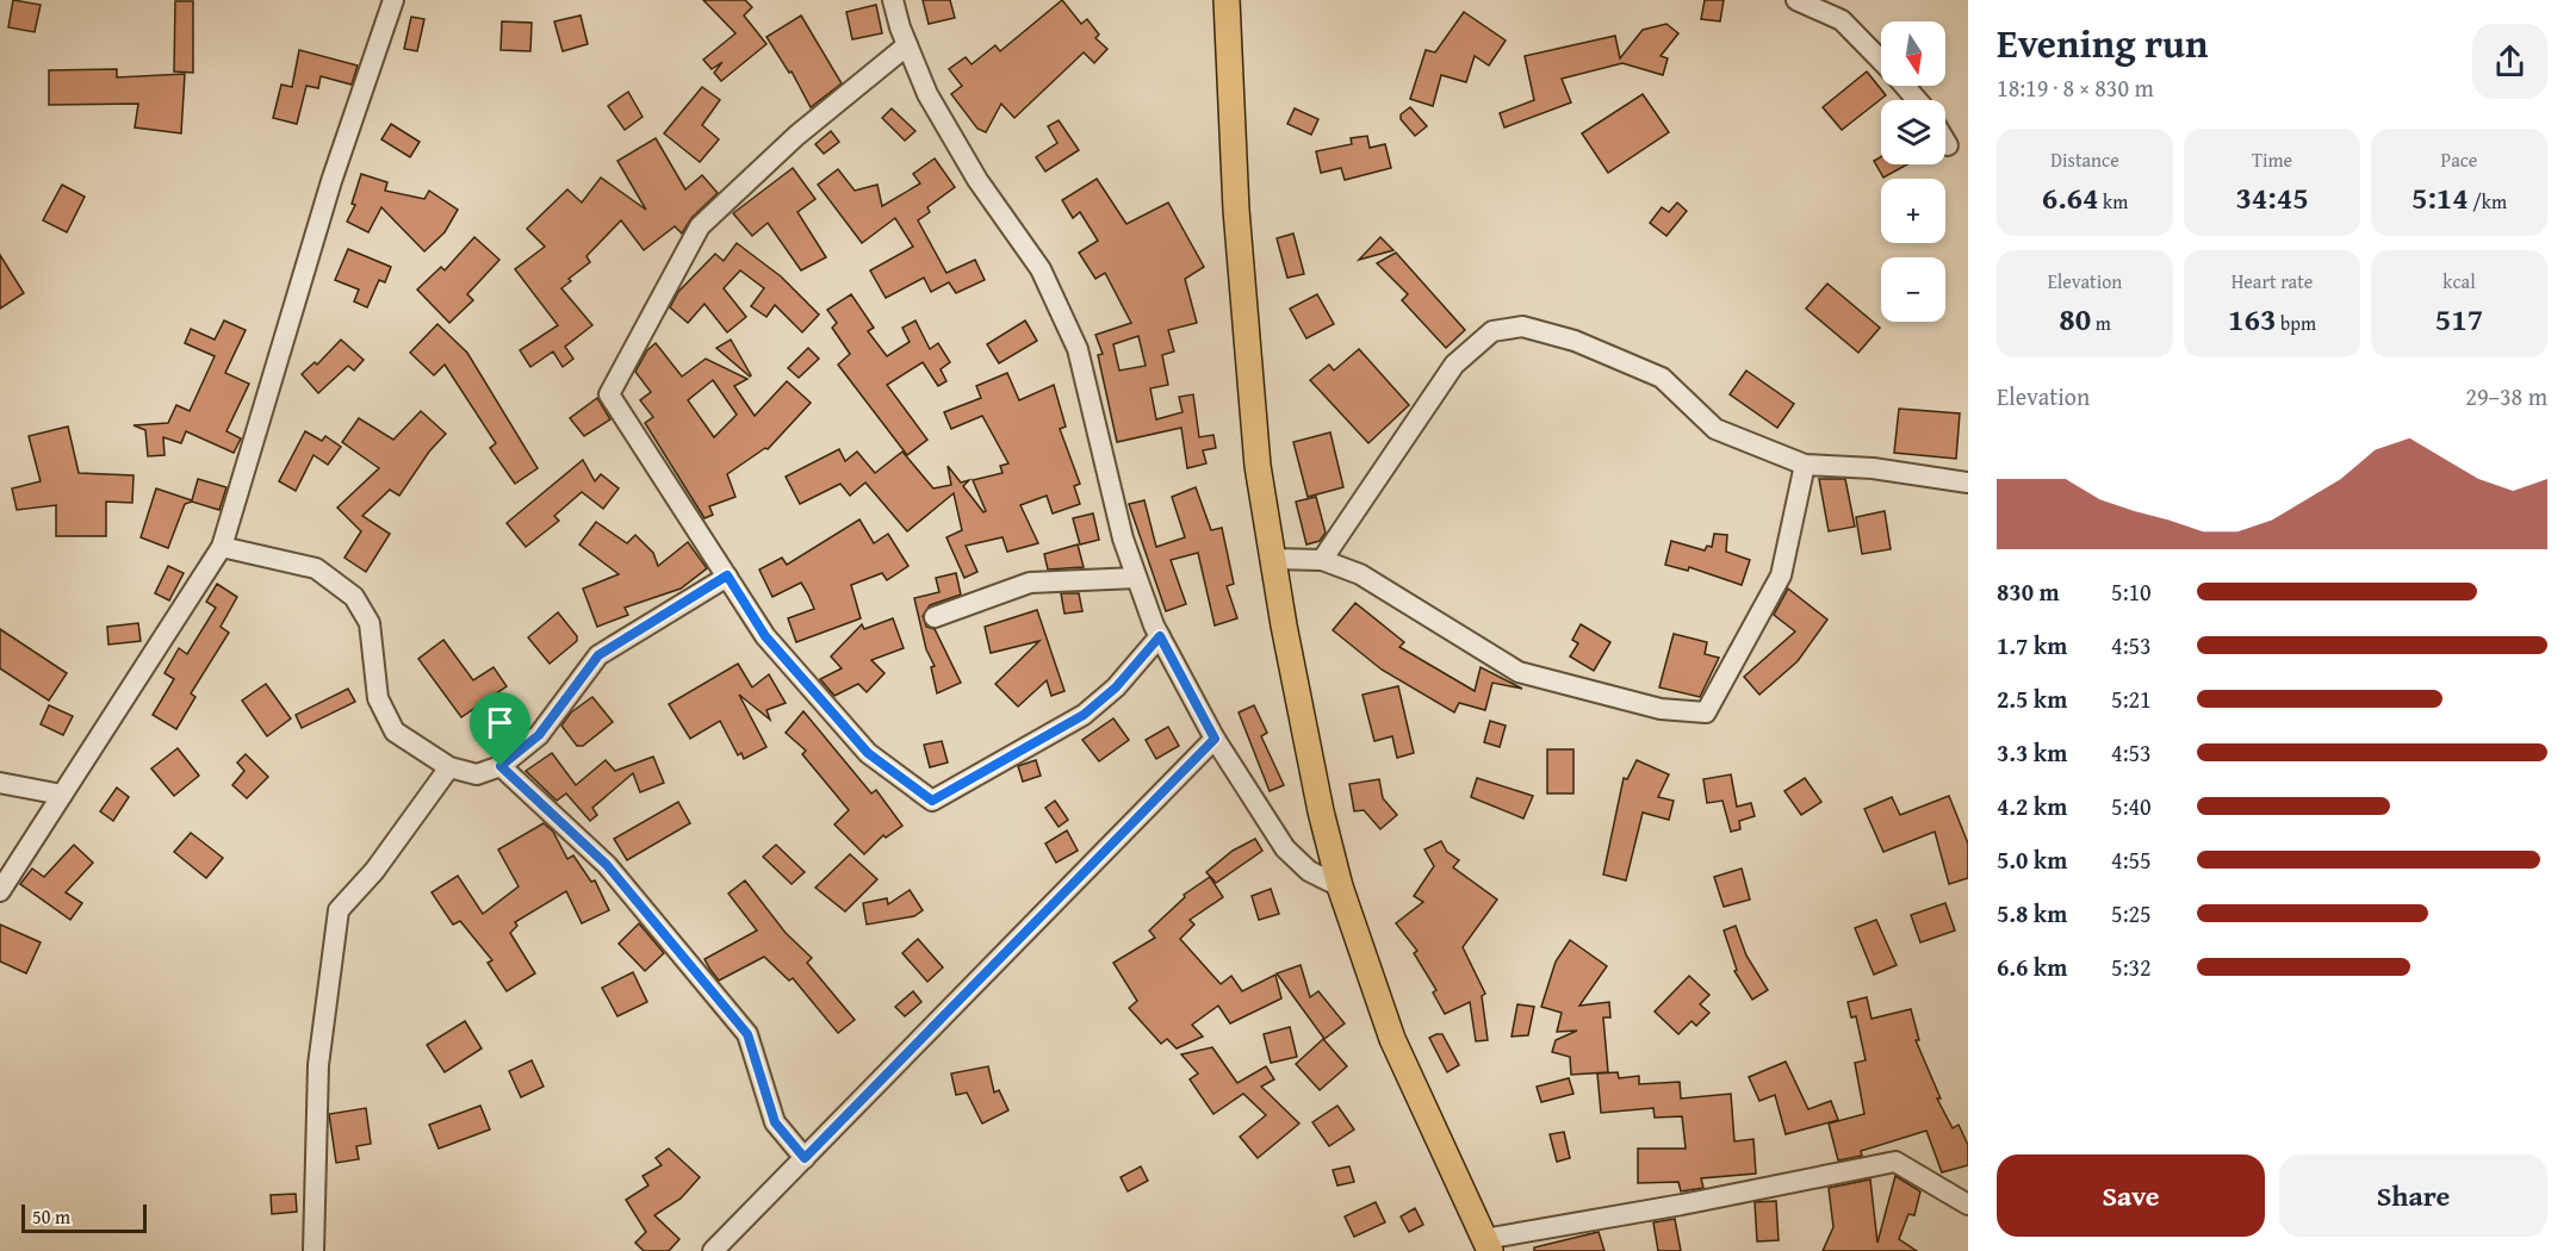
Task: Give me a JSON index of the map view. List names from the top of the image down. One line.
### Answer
{"scale_bar":"50 m","north":"bottom","page":{"heading":["Evening run","18:19 · 8 × 830 m"],"map_buttons":["+","−"],"stats":[["Distance","6.64 km"],["Time","34:45"],["Pace","5:14 /km"],["Elevation","80 m"],["Heart rate","163 bpm"],["kcal","517"]],"chart":["Elevation","29–38 m"],"list":[{"name":"830 m","note":"5:10"},{"name":"1.7 km","note":"4:53"},{"name":"2.5 km","note":"5:21"},{"name":"3.3 km","note":"4:53"},{"name":"4.2 km","note":"5:40"},{"name":"5.0 km","note":"4:55"},{"name":"5.8 km","note":"5:25"},{"name":"6.6 km","note":"5:32"}],"buttons":["Save","Share"],"scale":"50 m"}}
